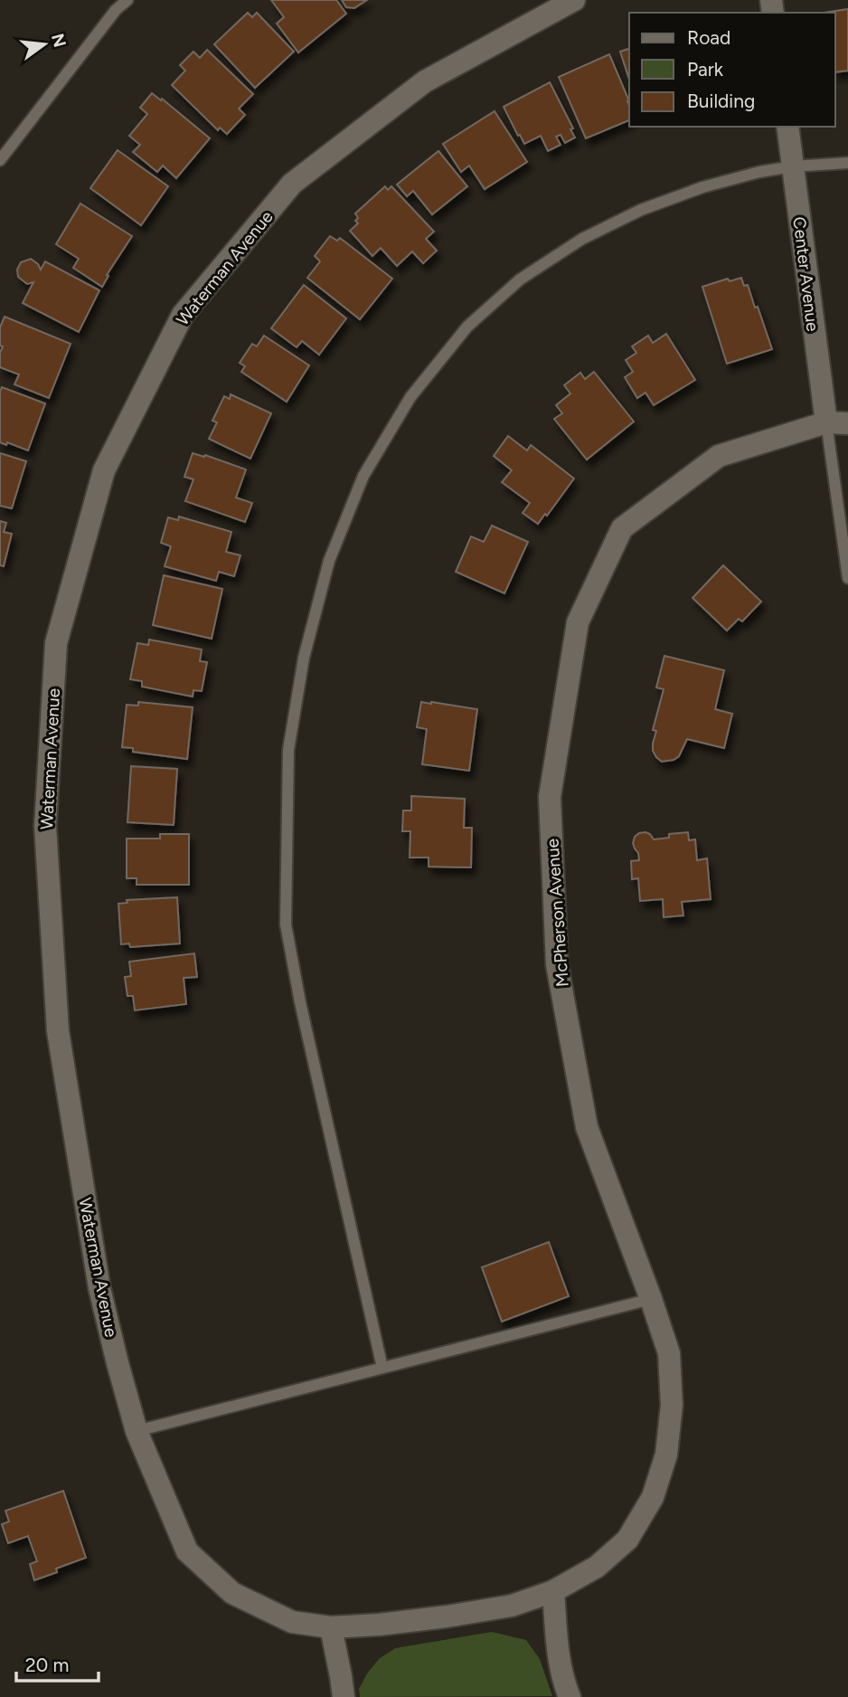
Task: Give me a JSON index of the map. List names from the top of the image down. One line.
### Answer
{"streets":{"street":["Waterman Avenue","Center Avenue","McPherson Avenue"]},"crossings":[["Waterman Avenue","McPherson Avenue"],["Center Avenue","McPherson Avenue"]],"legend":["Road","Park","Building"],"scale_bar":"20 m","north":"right"}
